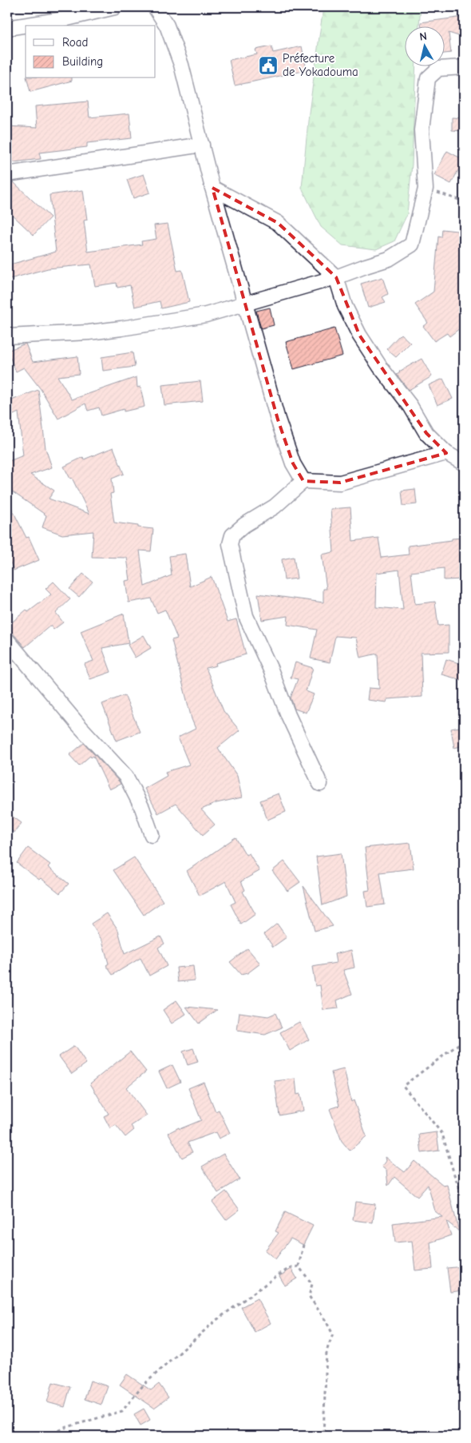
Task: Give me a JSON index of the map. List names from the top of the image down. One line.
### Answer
{"places":{"public building":["Préfecture de Yokadouma"]},"legend":["Road","Building"],"north":"top"}
